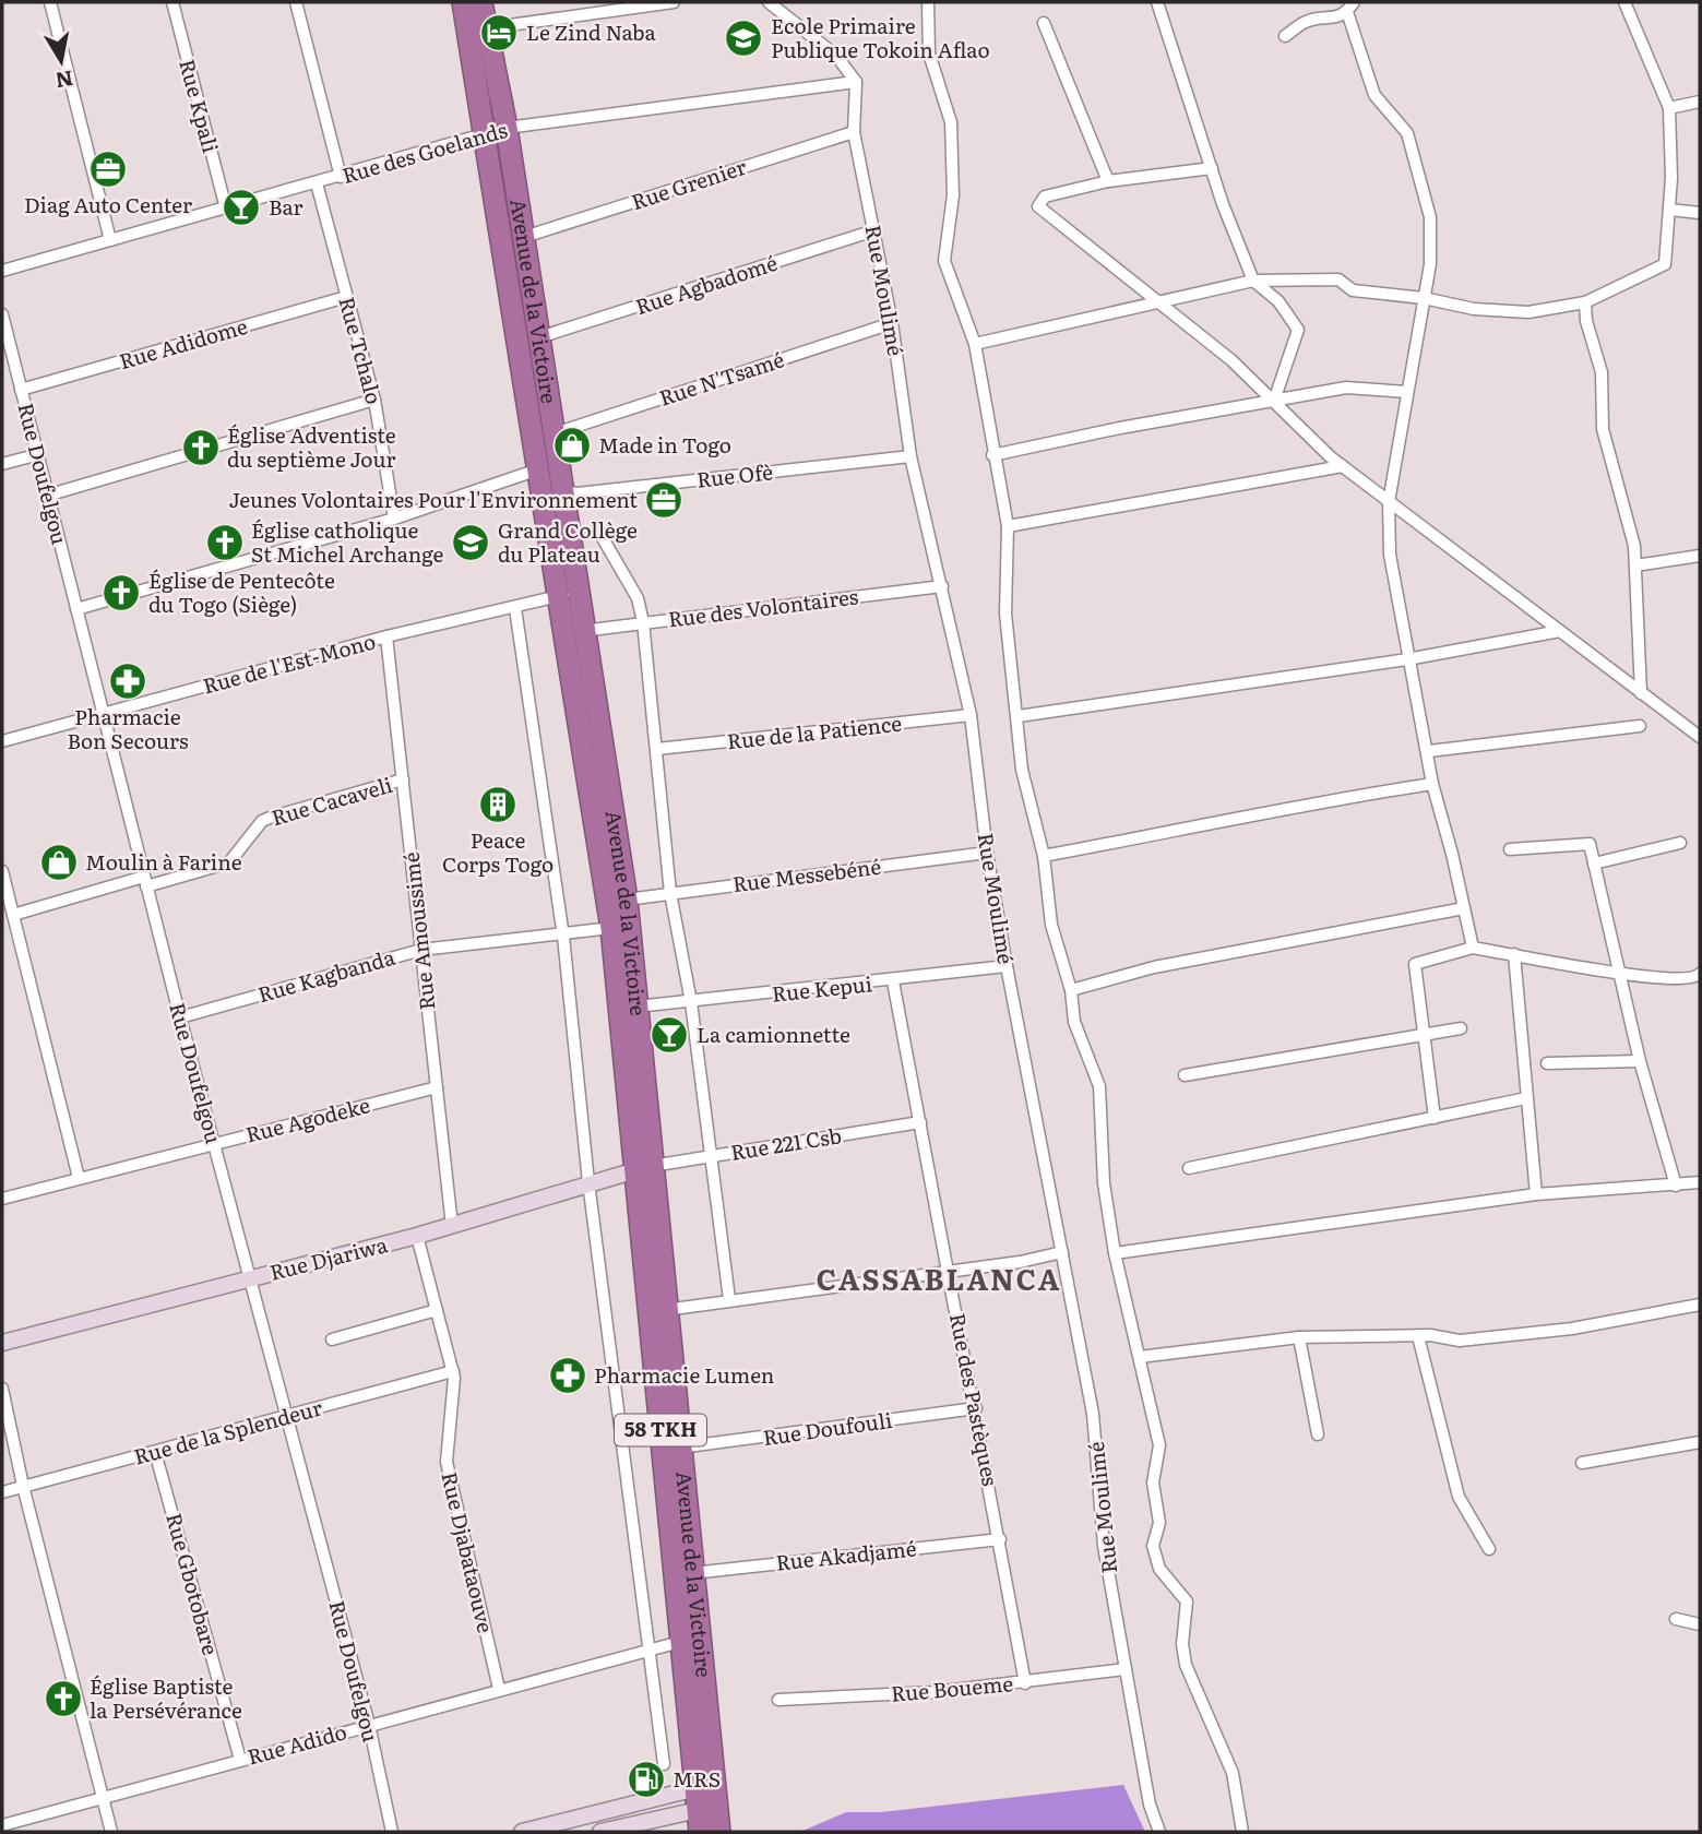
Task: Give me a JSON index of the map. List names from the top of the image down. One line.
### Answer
{"streets":{"highway":["Avenue de la Victoire","58 TKH"],"street":["Rue Kpali","Rue des Goelands","Rue Grenier","Rue Agbadomé","Rue Moulimé","Rue Adidome","Rue Tchalo","Rue N'Tsamé","Rue Doufelgou","Rue Ofè","Rue des Volontaires","Rue de l'Est-Mono","Rue de la Patience","Rue Cacaveli","Rue Messebéné","Rue Amoussimé","Rue Kagbanda","Rue Kepui","Rue Agodeke","Rue 221 Csb","Rue Djariwa","Rue des Pastèques","Rue Doufouli","Rue de la Splendeur","Rue Djabataouve","Rue Akadjamé","Rue Gbotobare","Rue Boueme","Rue Adido"]},"crossings":[["Rue Kpali","Rue des Goelands"],["Rue des Goelands","Rue Moulimé"],["Rue des Goelands","Avenue de la Victoire"],["Rue des Goelands","Rue Tchalo"],["Rue Grenier","Rue Moulimé"],["Rue Grenier","Avenue de la Victoire"],["Rue Agbadomé","Rue Moulimé"],["Rue Agbadomé","Avenue de la Victoire"],["Rue Moulimé","Rue N'Tsamé"],["Rue Moulimé","Rue Ofè"],["Rue Moulimé","Rue des Volontaires"],["Rue Moulimé","Rue de la Patience"],["Rue Moulimé","Rue Messebéné"],["Rue Moulimé","Rue Kepui"],["Rue Moulimé","Rue Boueme"],["Avenue de la Victoire","Rue N'Tsamé"],["Avenue de la Victoire","Rue Ofè"],["Avenue de la Victoire","Rue des Volontaires"],["Avenue de la Victoire","Rue de l'Est-Mono"],["Avenue de la Victoire","Rue Messebéné"],["Avenue de la Victoire","Rue Kagbanda"],["Avenue de la Victoire","Rue Kepui"],["Avenue de la Victoire","Rue 221 Csb"],["Avenue de la Victoire","Rue Djariwa"],["Avenue de la Victoire","Rue Doufouli"],["Avenue de la Victoire","Rue Akadjamé"],["Avenue de la Victoire","Rue Adido"],["Rue Adidome","Rue Tchalo"],["Rue Adidome","Rue Doufelgou"],["Rue Doufelgou","Rue de l'Est-Mono"],["Rue Doufelgou","Rue Cacaveli"],["Rue Doufelgou","Rue Kagbanda"],["Rue Doufelgou","Rue Agodeke"],["Rue Doufelgou","Rue Djariwa"],["Rue Doufelgou","Rue de la Splendeur"],["Rue Doufelgou","Rue Adido"],["Rue de l'Est-Mono","Rue Amoussimé"],["Rue Cacaveli","Rue Amoussimé"],["Rue Amoussimé","Rue Kagbanda"],["Rue Amoussimé","Rue Agodeke"],["Rue Amoussimé","Rue Djariwa"],["Rue Kepui","Rue des Pastèques"],["Rue 221 Csb","Rue Djariwa"],["Rue 221 Csb","Rue des Pastèques"],["Rue Djariwa","Rue Djabataouve"],["Rue des Pastèques","Rue Doufouli"],["Rue des Pastèques","Rue Akadjamé"],["Rue des Pastèques","Rue Boueme"],["Rue de la Splendeur","Rue Djabataouve"],["Rue de la Splendeur","Rue Gbotobare"],["Rue Djabataouve","Rue Adido"],["Rue Gbotobare","Rue Adido"]],"districts":["CASSABLANCA"],"places":{"hotel":["Le Zind Naba"],"school or university":["Ecole Primaire Publique Tokoin Aflao","Grand Collège du Plateau"],"office":["Diag Auto Center","Jeunes Volontaires Pour l'Environnement"],"bar":["Bar","La camionnette"],"shop":["Made in Togo","Moulin à Farine"],"church":["Église Adventiste du septième Jour","Église catholique St Michel Archange","Église de Pentecôte du Togo (Siège)","Église Baptiste la Persévérance"],"pharmacy":["Pharmacie Bon Secours","Pharmacie Lumen"],"building":["Peace Corps Togo"],"fuel station":["MRS"]},"north":"bottom"}
